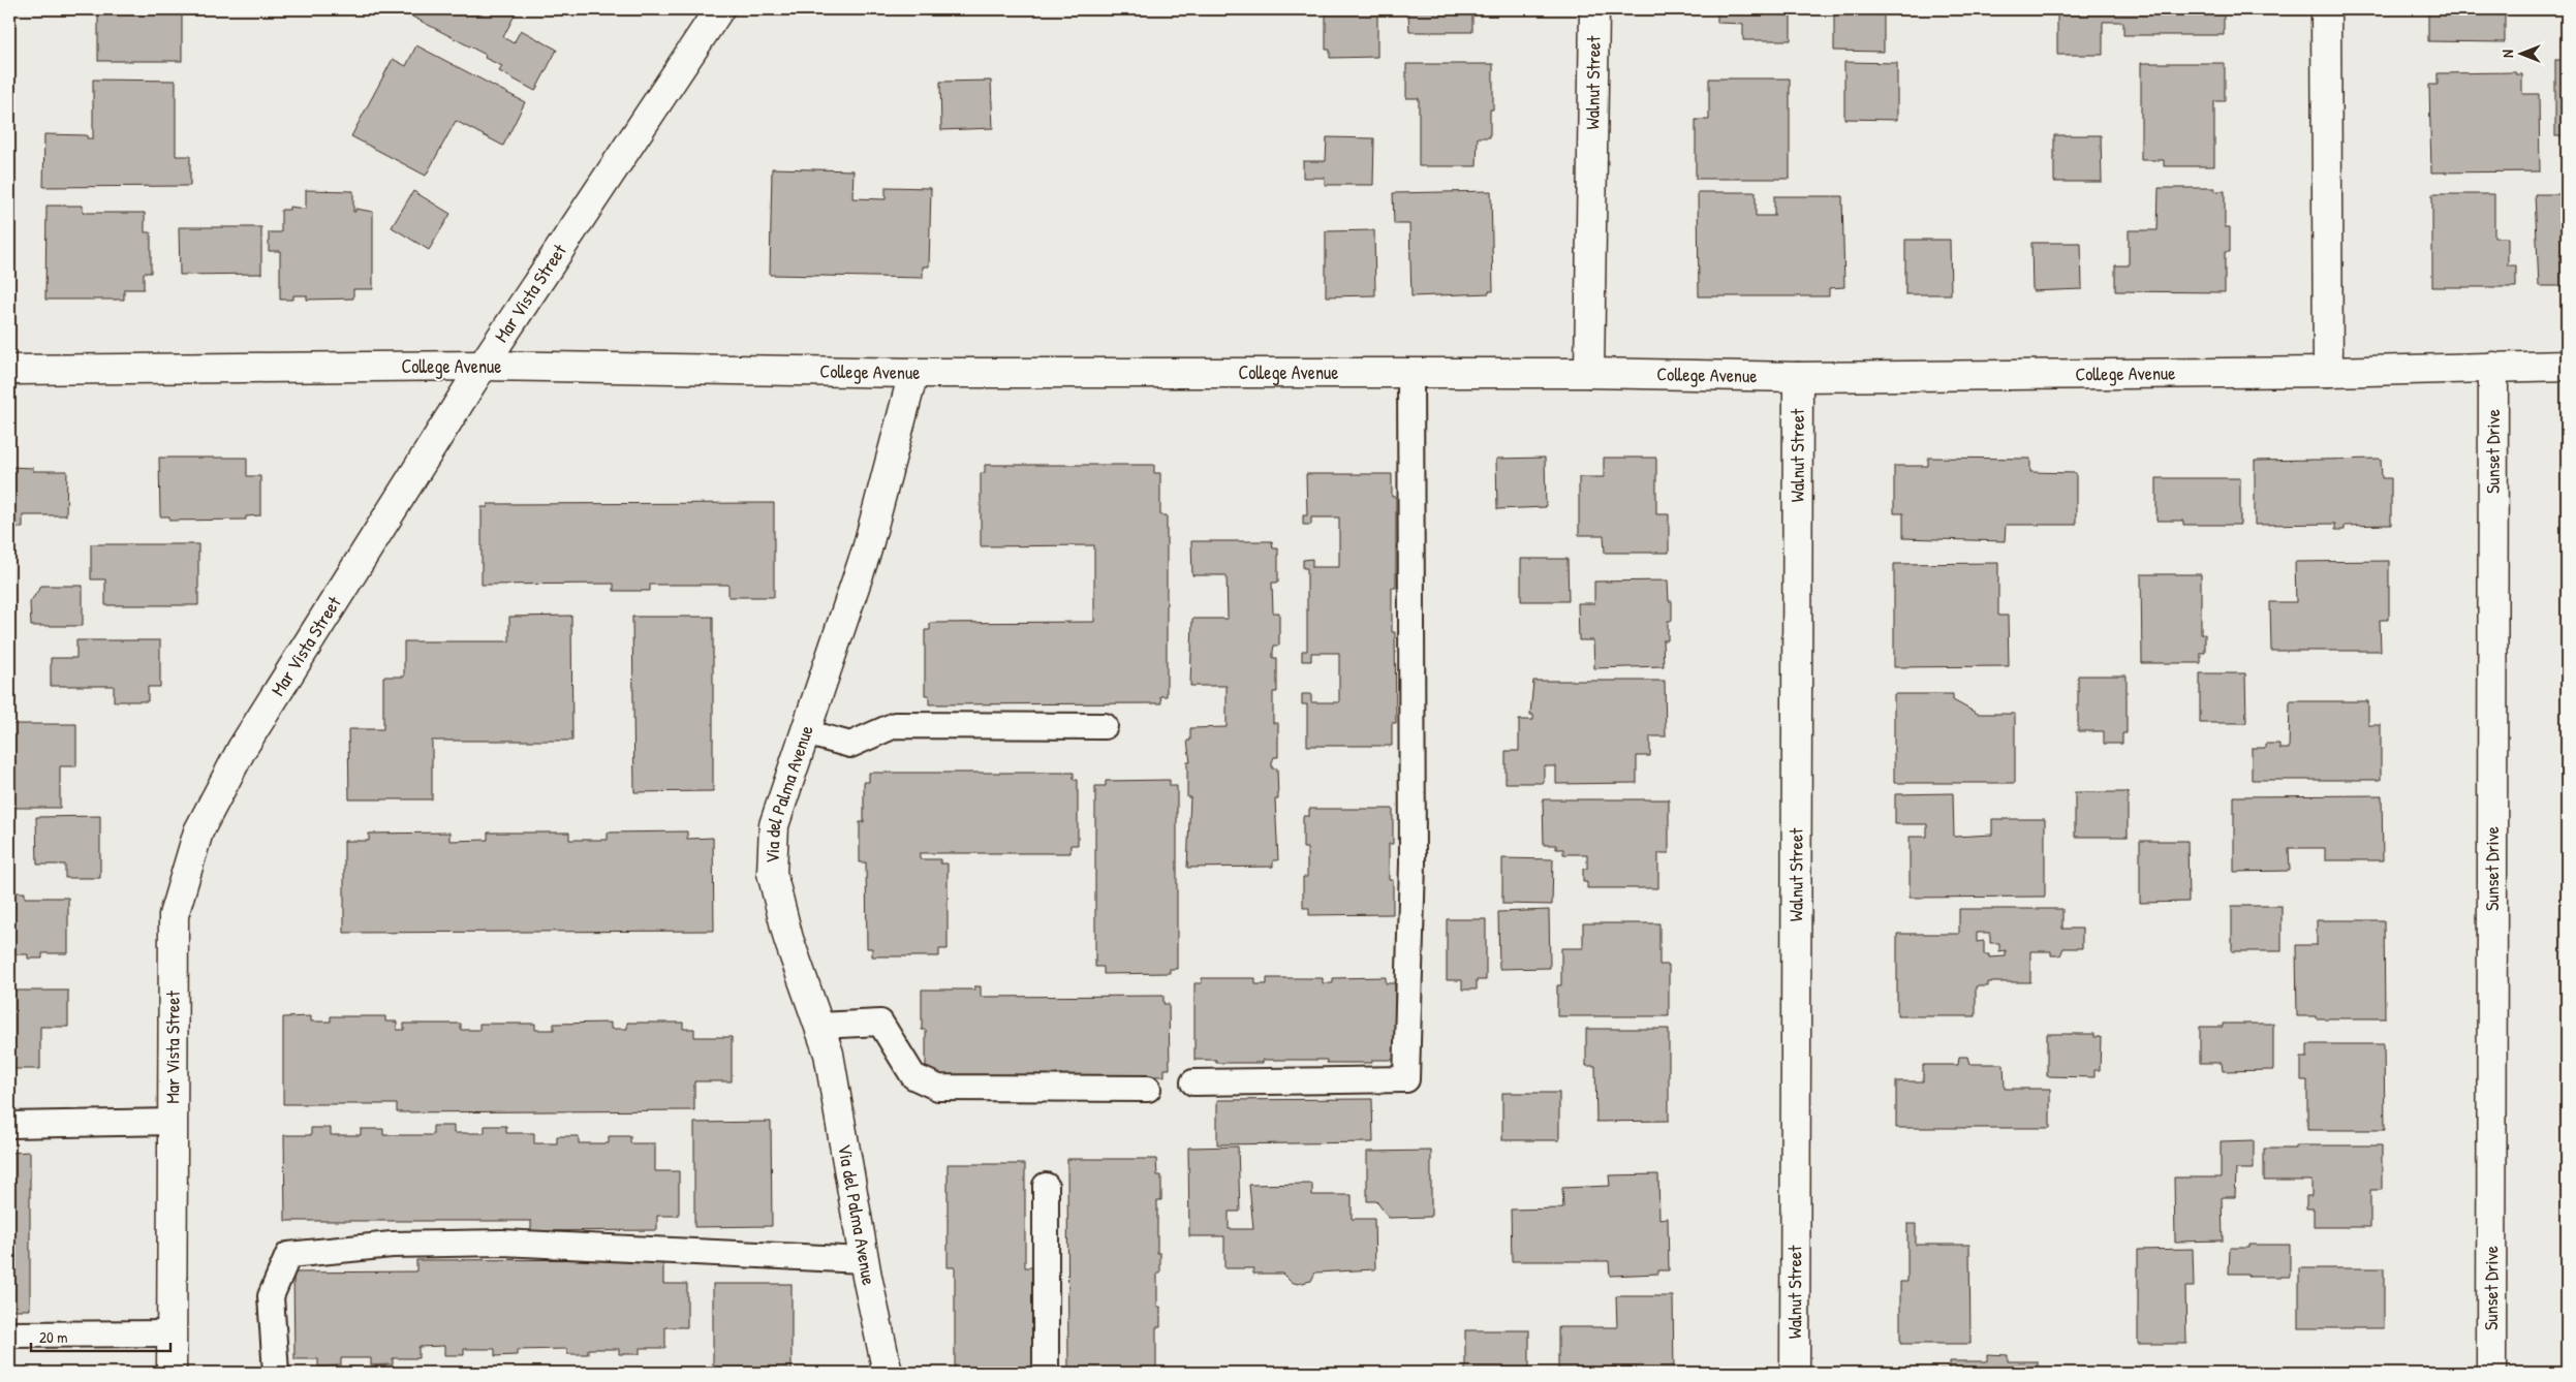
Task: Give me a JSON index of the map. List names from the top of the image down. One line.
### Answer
{"streets":{"street":["Walnut Street","Mar Vista Street","College Avenue","Sunset Drive","Via del Palma Avenue"]},"crossings":[["Walnut Street","College Avenue"],["Mar Vista Street","College Avenue"],["College Avenue","Sunset Drive"],["College Avenue","Via del Palma Avenue"]],"scale_bar":"20 m","north":"left"}
